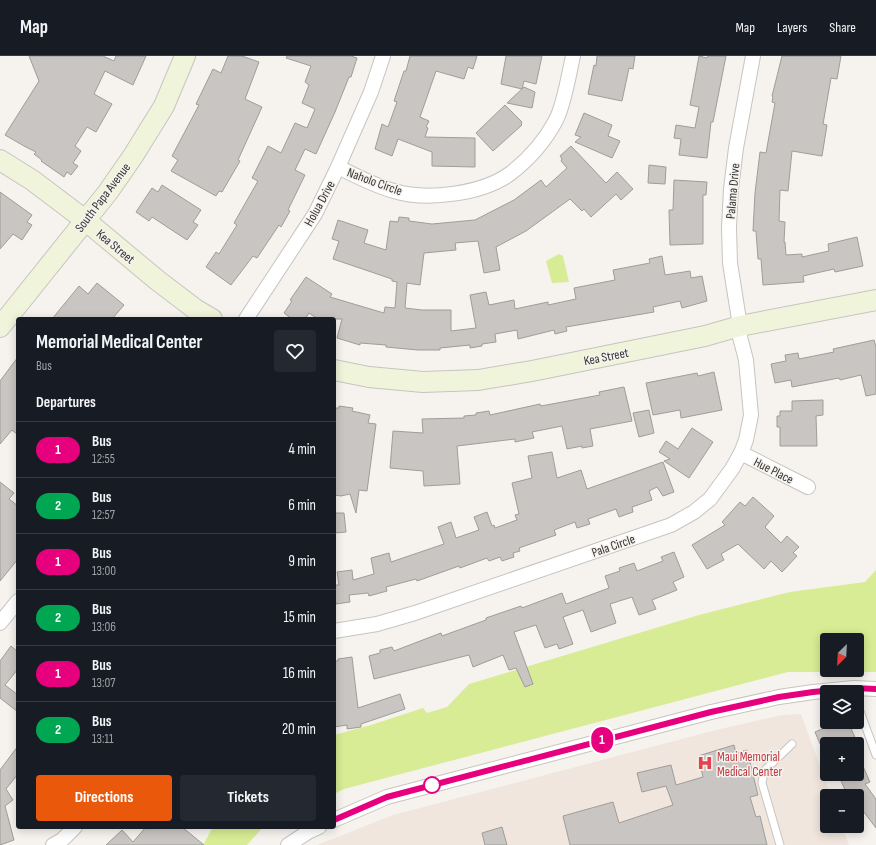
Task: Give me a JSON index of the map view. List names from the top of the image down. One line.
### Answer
{"streets":{"street":["Naholo Circle","Palama Drive","South Papa Avenue","Holua Drive","Kea Street","Hue Place","Pala Circle"]},"crossings":[["Naholo Circle","Holua Drive"],["Palama Drive","Kea Street"],["Palama Drive","Pala Circle"],["South Papa Avenue","Kea Street"],["Kea Street","Pala Circle"],["Hue Place","Pala Circle"]],"places":{"hospital":["Maui Memorial Medical Center"]},"lines":["bus line 1"],"north":"bottom left","page":{"header":"Map","nav":["Map","Layers","Share"],"on_map":"1","heading":[["Memorial Medical Center","Bus"],"Departures"],"list":[{"mark":"1","name":"Bus","note":"12:55","value":"4 min"},{"mark":"2","name":"Bus","note":"12:57","value":"6 min"},{"mark":"1","name":"Bus","note":"13:00","value":"9 min"},{"mark":"2","name":"Bus","note":"13:06","value":"15 min"},{"mark":"1","name":"Bus","note":"13:07","value":"16 min"},{"mark":"2","name":"Bus","note":"13:11","value":"20 min"}],"map_buttons":["+","−"],"buttons":["Directions","Tickets"]}}
